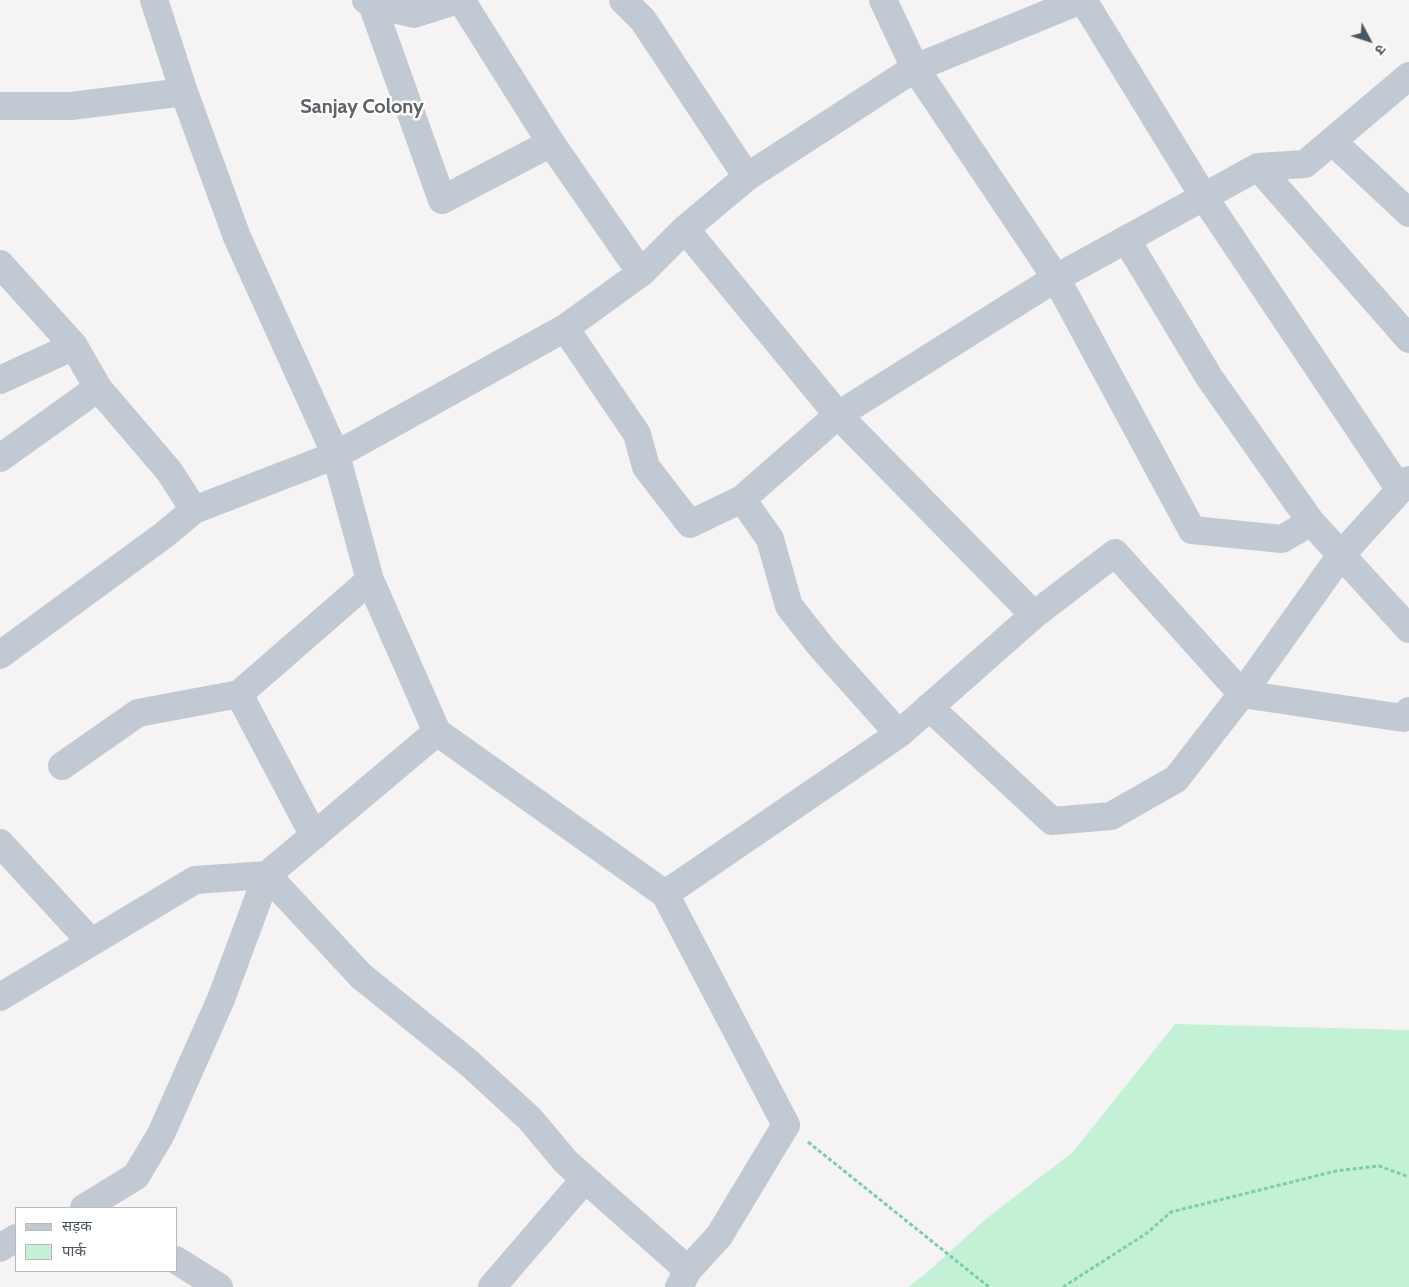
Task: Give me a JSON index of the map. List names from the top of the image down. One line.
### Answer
{"districts":["Sanjay Colony"],"legend":["सड़क","पार्क"],"north":"bottom right"}
